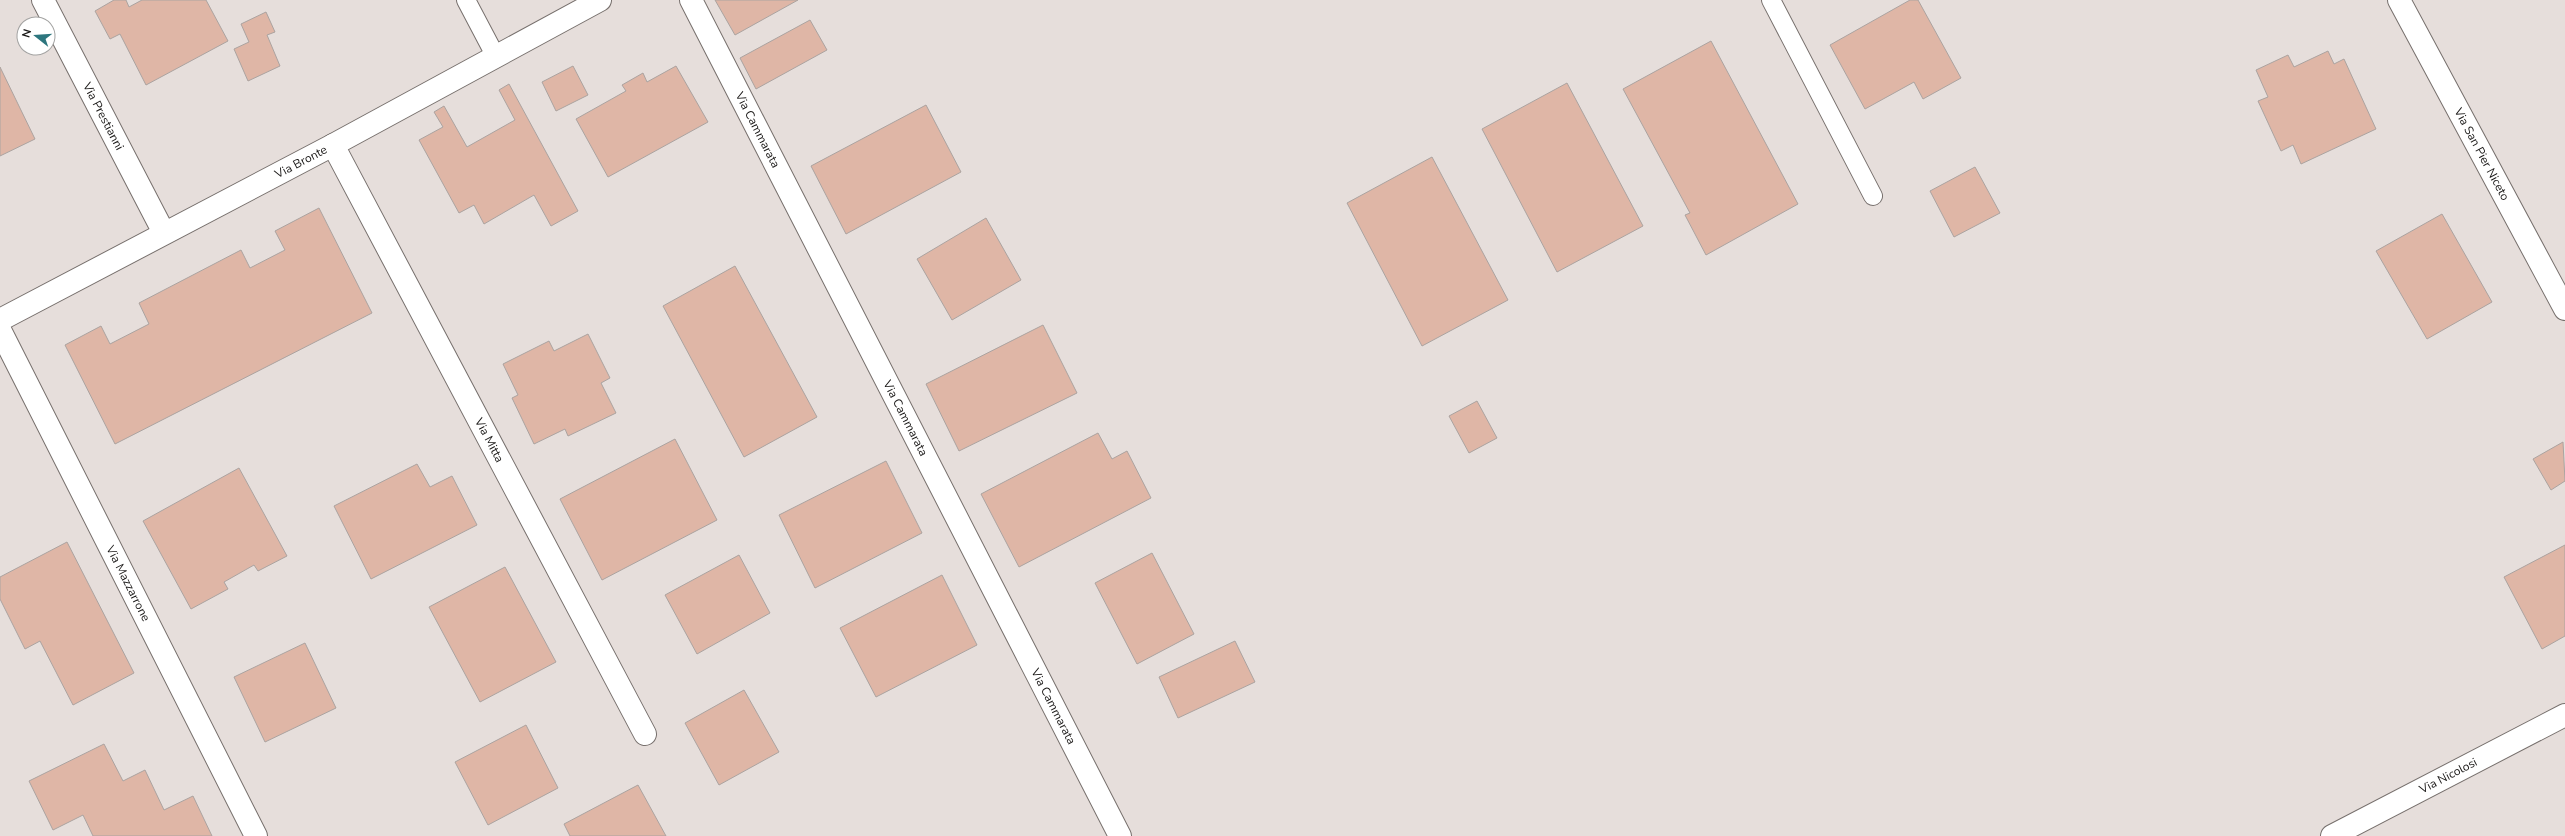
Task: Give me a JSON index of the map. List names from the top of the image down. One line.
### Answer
{"streets":{"street":["Via Prestianni","Via Cammarata","Via San Pier Niceto","Via Bronte","Via Mitta","Via Mazzarrone","Via Nicolosi"]},"crossings":[["Via Prestianni","Via Bronte"],["Via Bronte","Via Mitta"]],"north":"left"}
